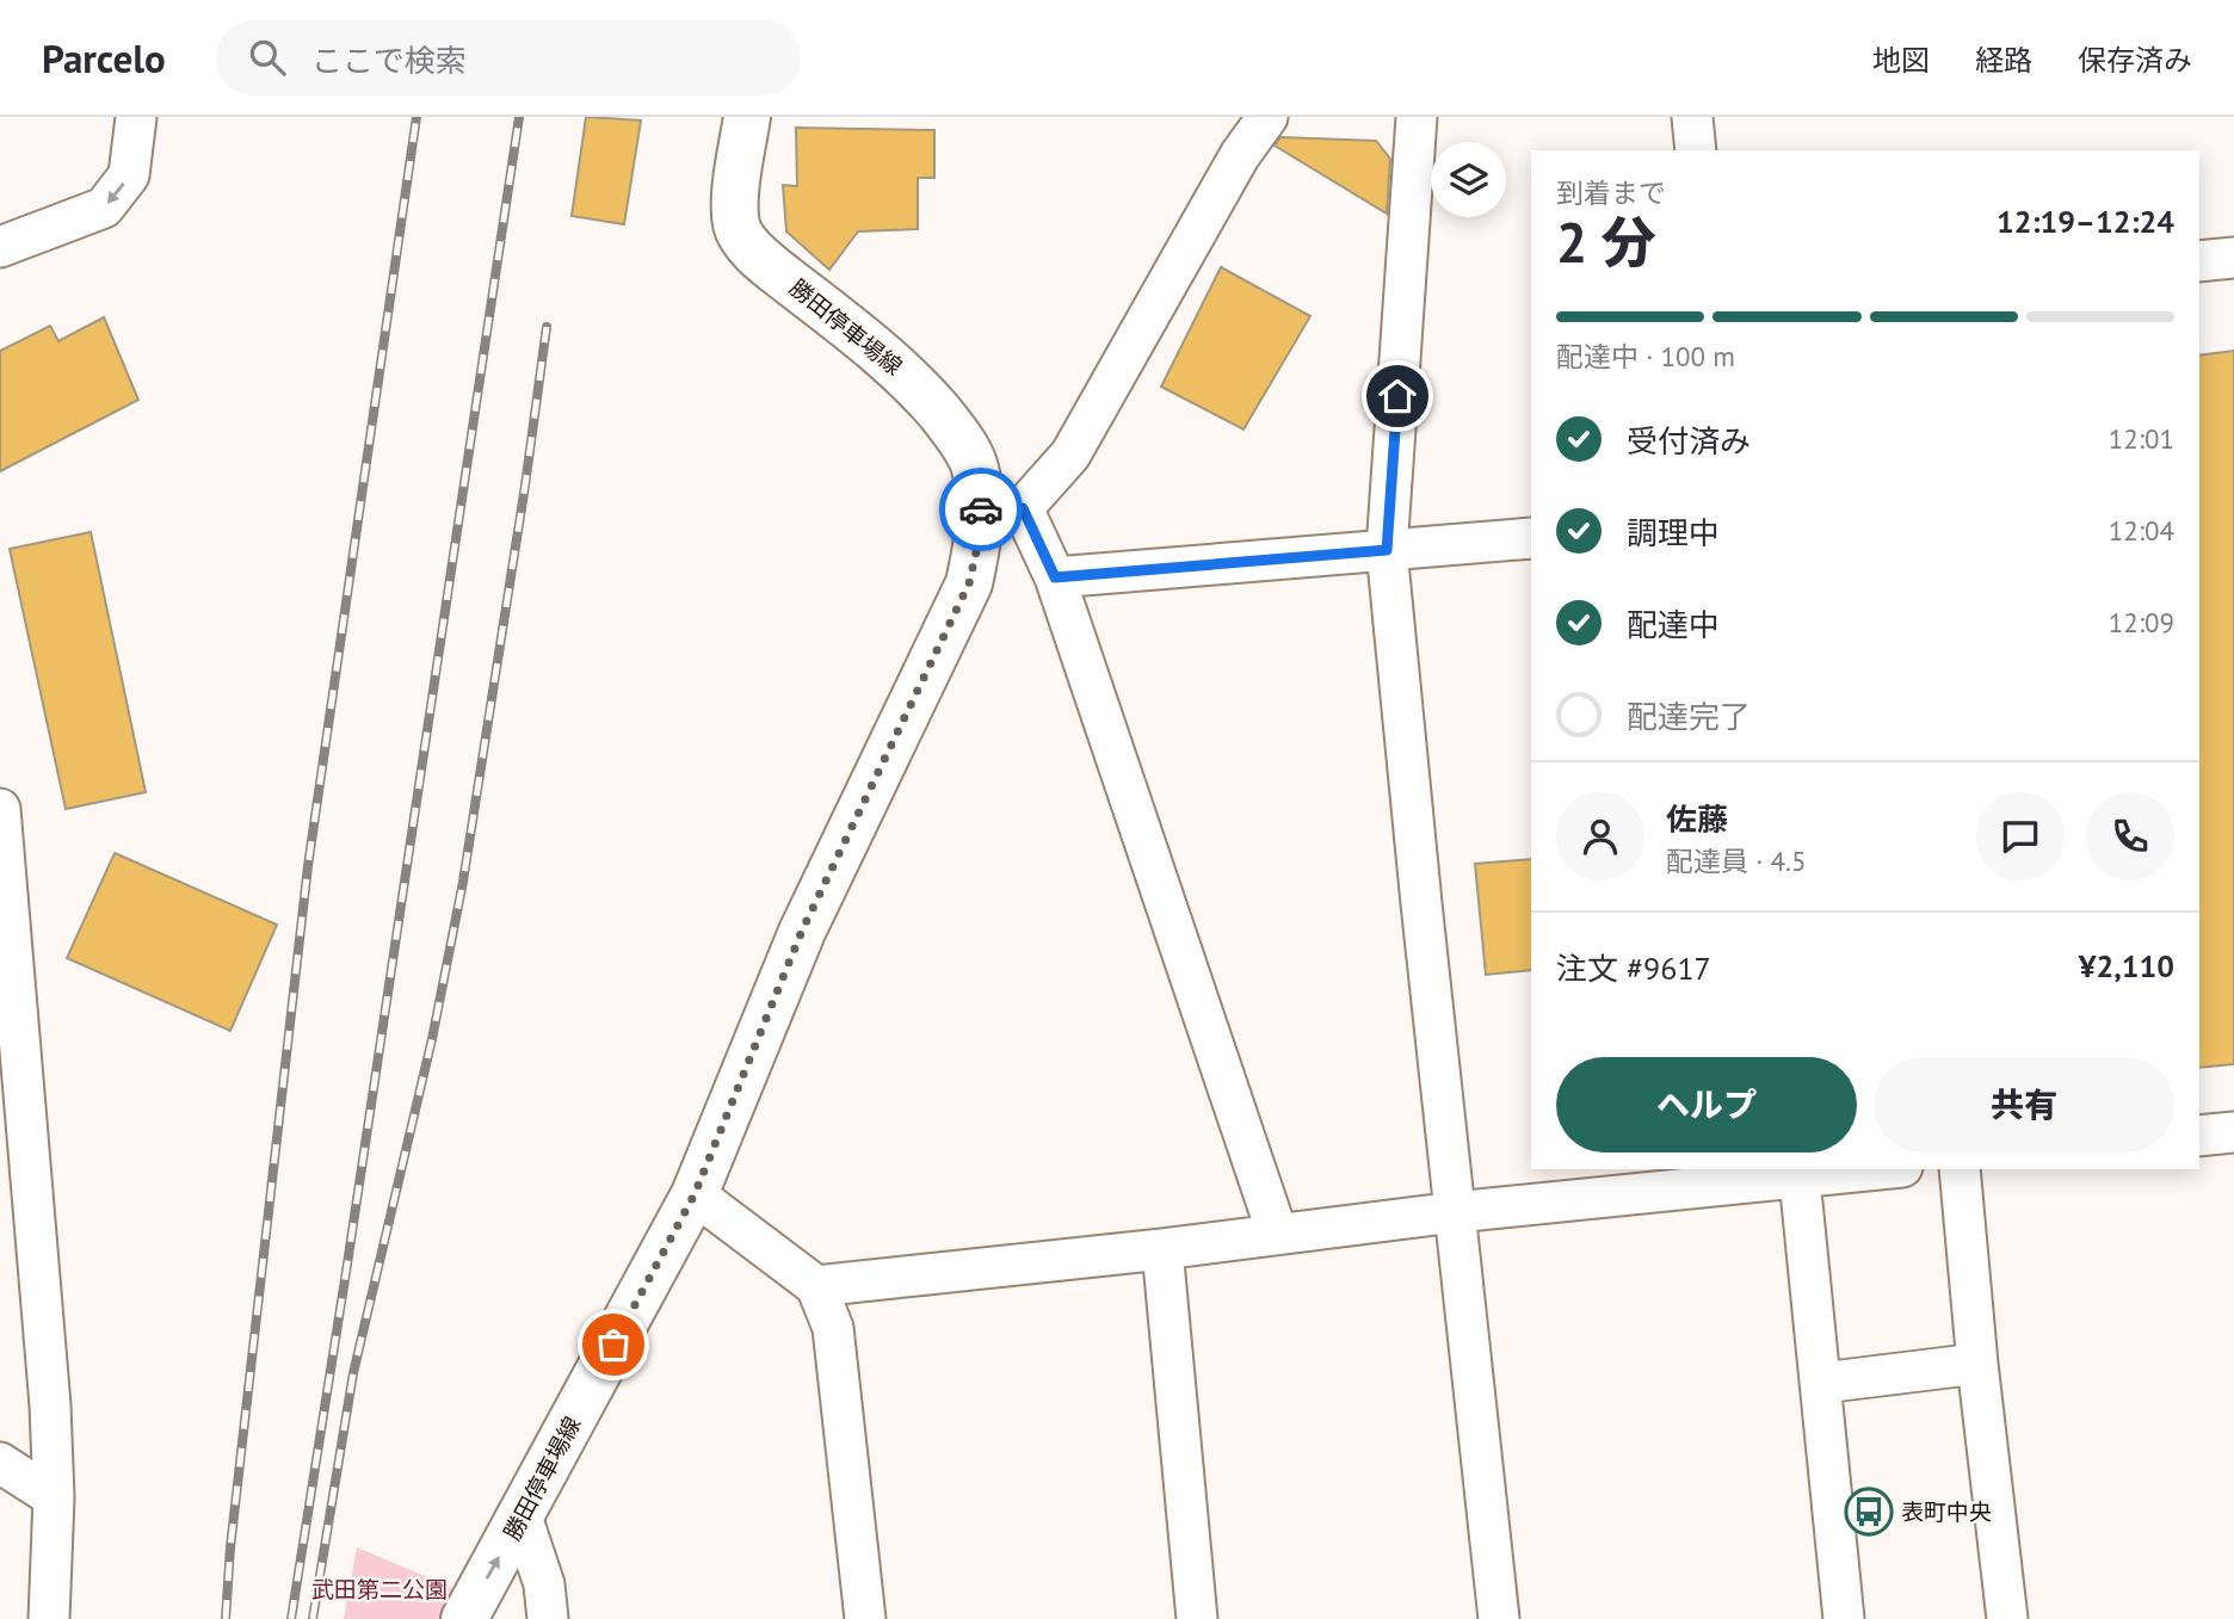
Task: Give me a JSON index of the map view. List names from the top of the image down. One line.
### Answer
{"streets":{"main road":["勝田停車場線"]},"parks":["武田第二公園"],"places":{"bus stop":["表町中央"]},"page":{"header":"Parcelo","search":"ここで検索","nav":["地図","経路","保存済み"],"heading":["2 分","到着まで","12:19–12:24"],"panel":["佐藤","配達員 · 4.5","注文 #9617","¥2,110"],"bar":"配達中 · 100 m","list":[["受付済み","12:01"],["調理中","12:04"],["配達中","12:09"],"配達完了"],"buttons":["ヘルプ","共有"]}}
